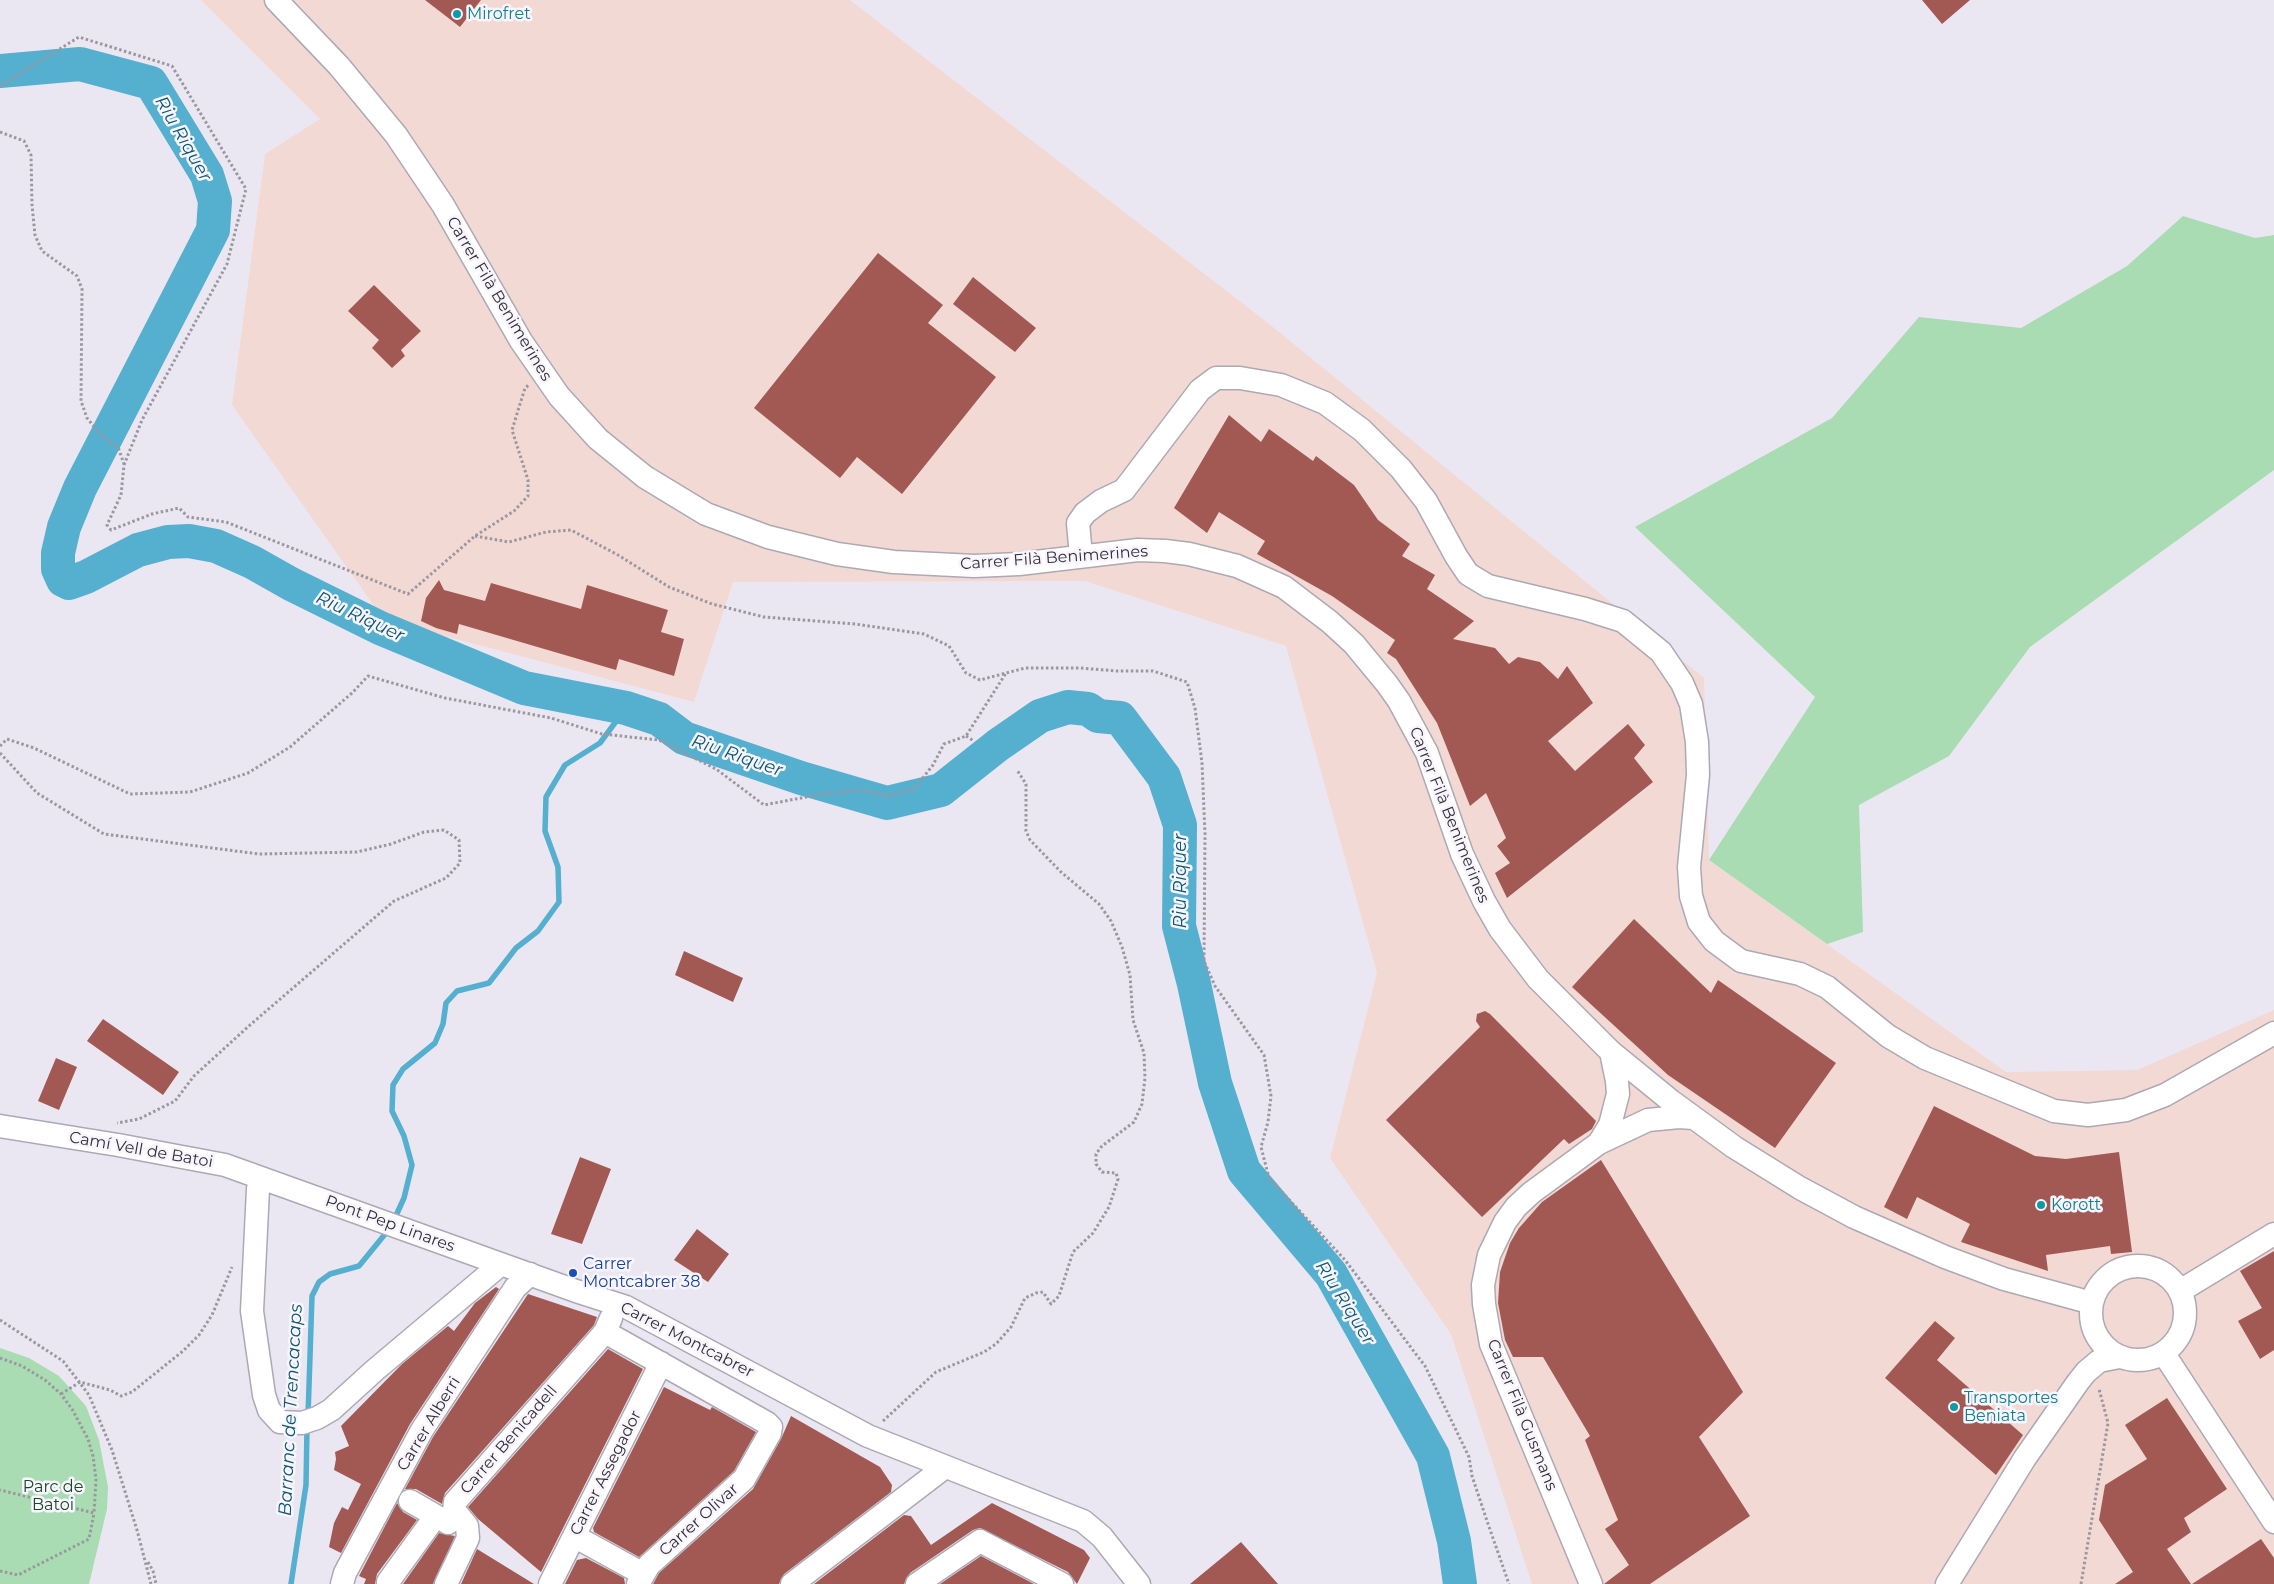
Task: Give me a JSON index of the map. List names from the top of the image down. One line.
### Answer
{"streets":{"street":["Carrer Filà Benimerines","Camí Vell de Batoi","Pont Pep Linares","Carrer Montcabrer","Carrer Filà Gusmans","Carrer Alberri","Carrer Benicadell","Carrer Assegador","Carrer Olivar"]},"crossings":[["Carrer Filà Benimerines","Carrer Filà Gusmans"],["Camí Vell de Batoi","Pont Pep Linares"],["Pont Pep Linares","Carrer Montcabrer"],["Carrer Montcabrer","Carrer Alberri"],["Carrer Montcabrer","Carrer Benicadell"],["Carrer Montcabrer","Carrer Assegador"],["Carrer Montcabrer","Carrer Olivar"]],"water":["Riu Riquer","Barranc de Trencacaps"],"parks":["Parc de Batoi"],"places":["Mirofret","Korott","Carrer Montcabrer 38","Transportes Beniata"]}
